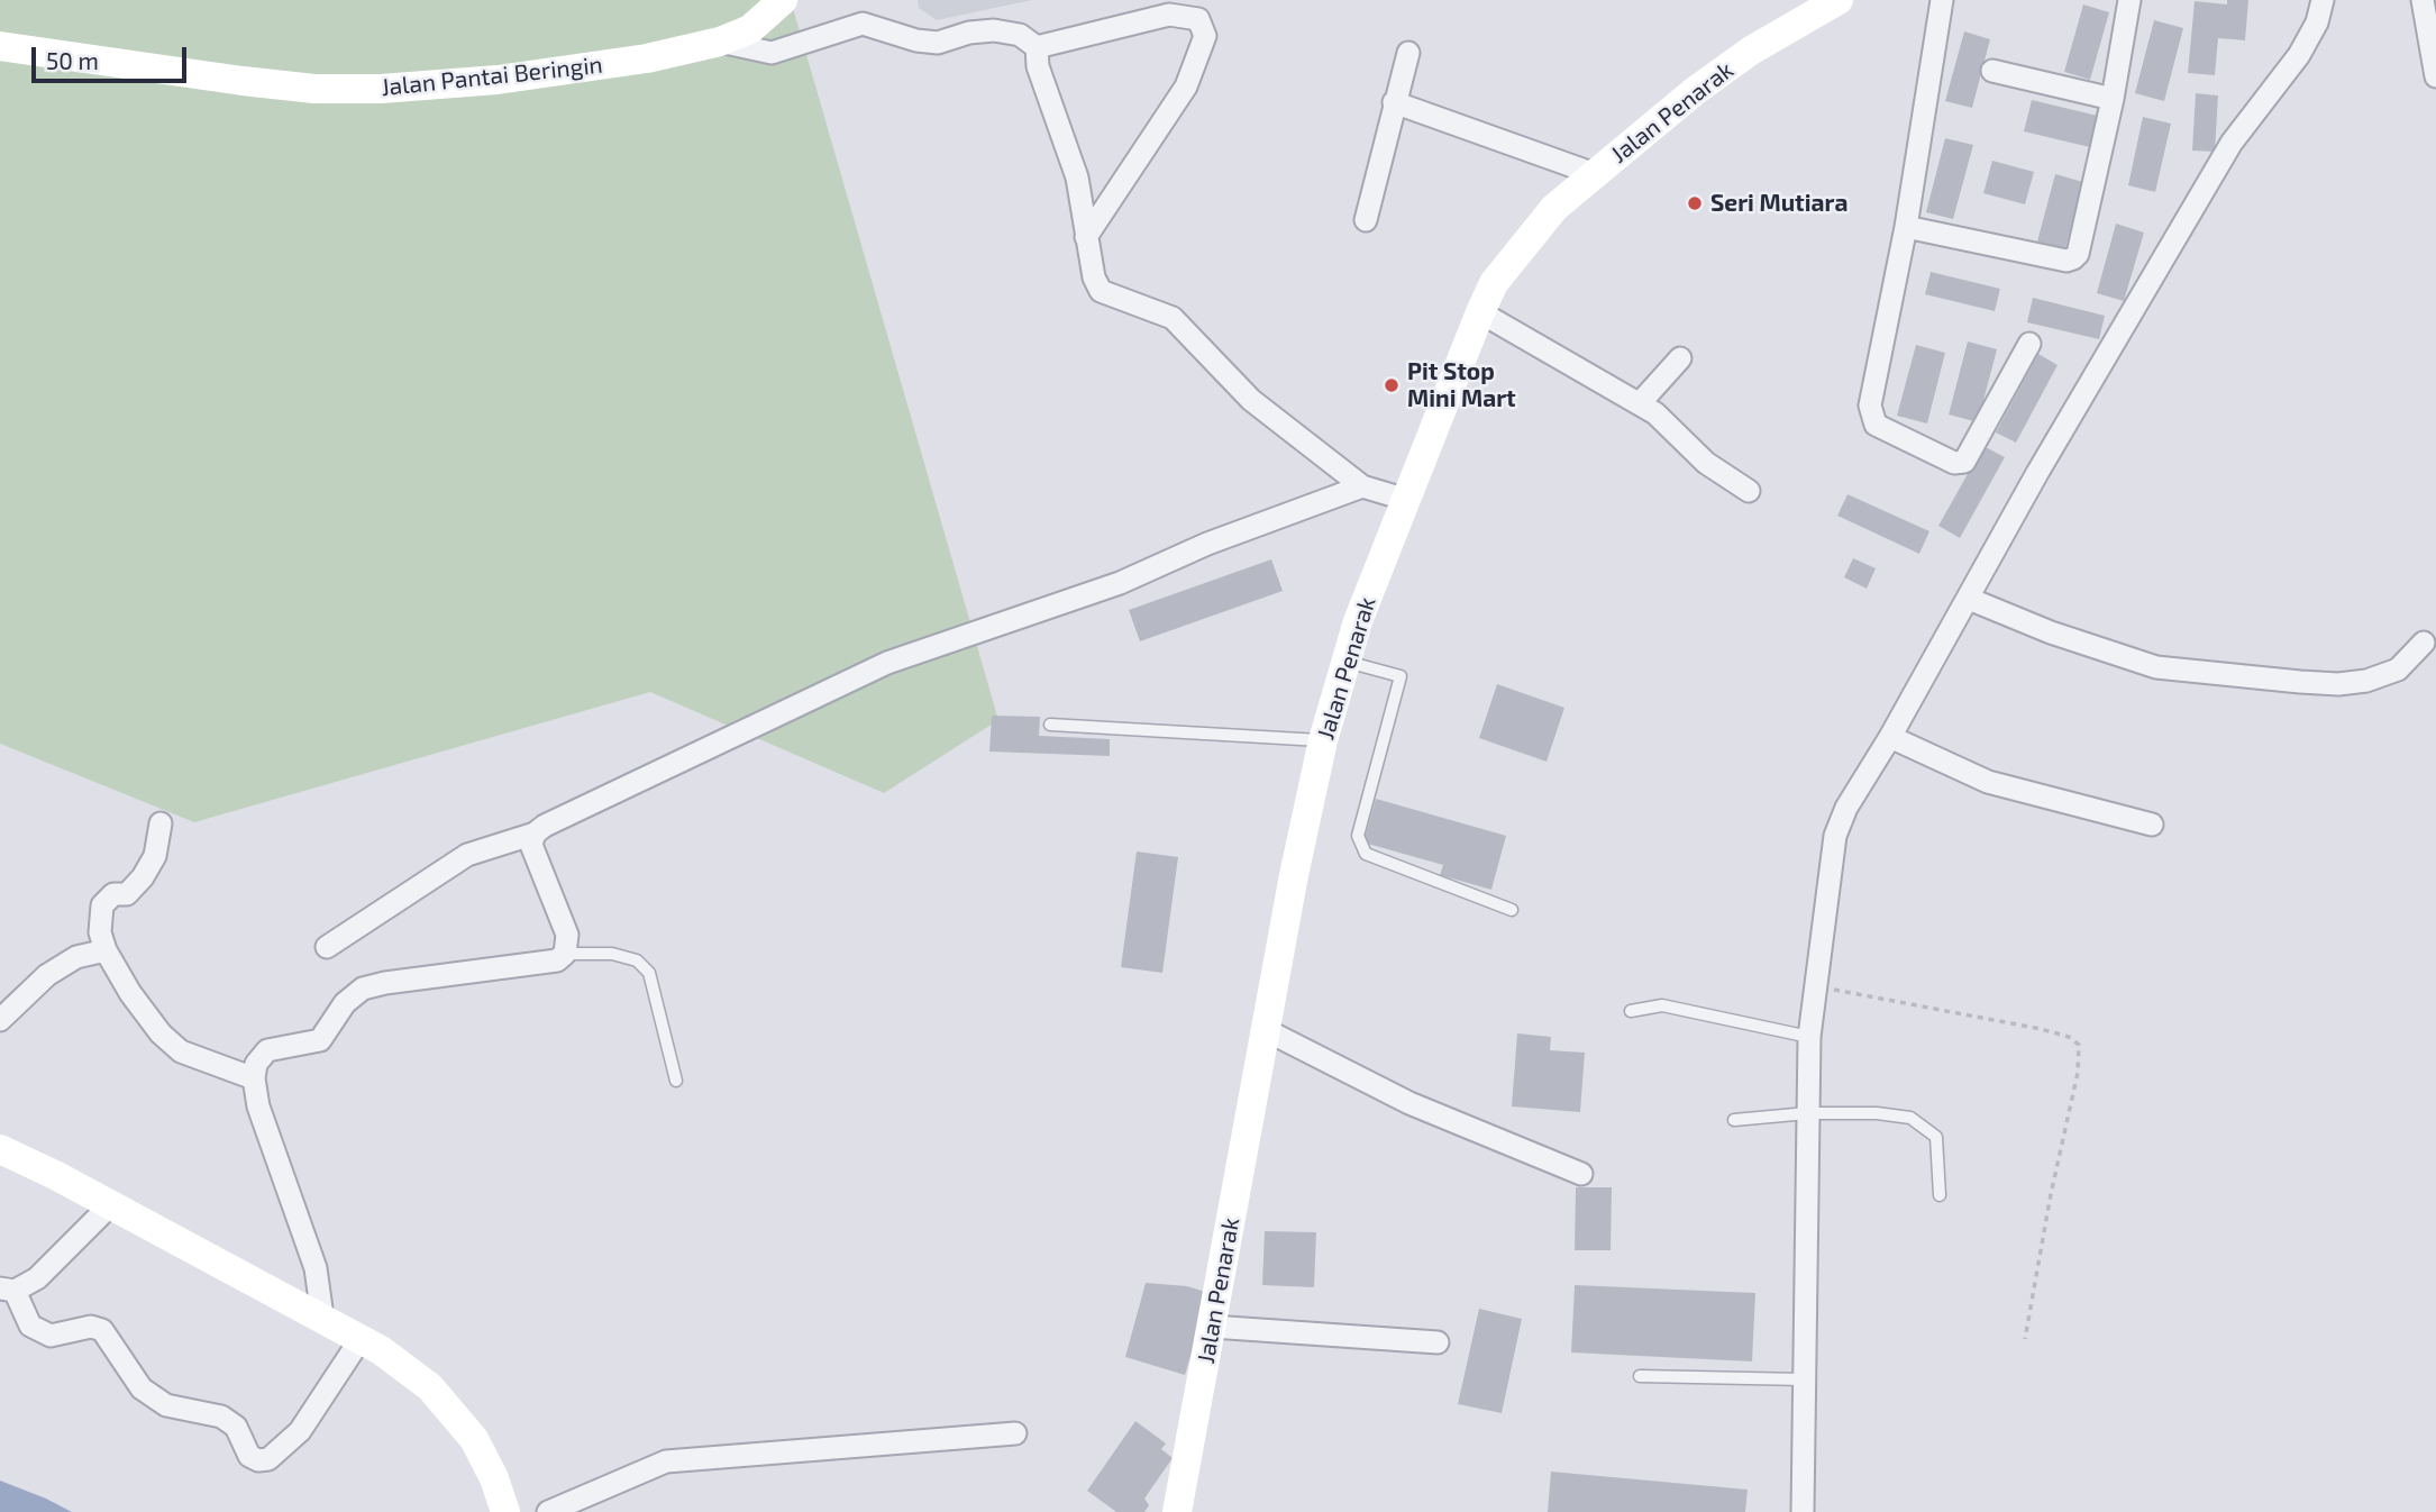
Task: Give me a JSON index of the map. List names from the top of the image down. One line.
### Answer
{"streets":{"street":["Jalan Pantai Beringin","Jalan Penarak"]},"places":["Seri Mutiara","Pit Stop Mini Mart"],"scale_bar":"50 m"}
